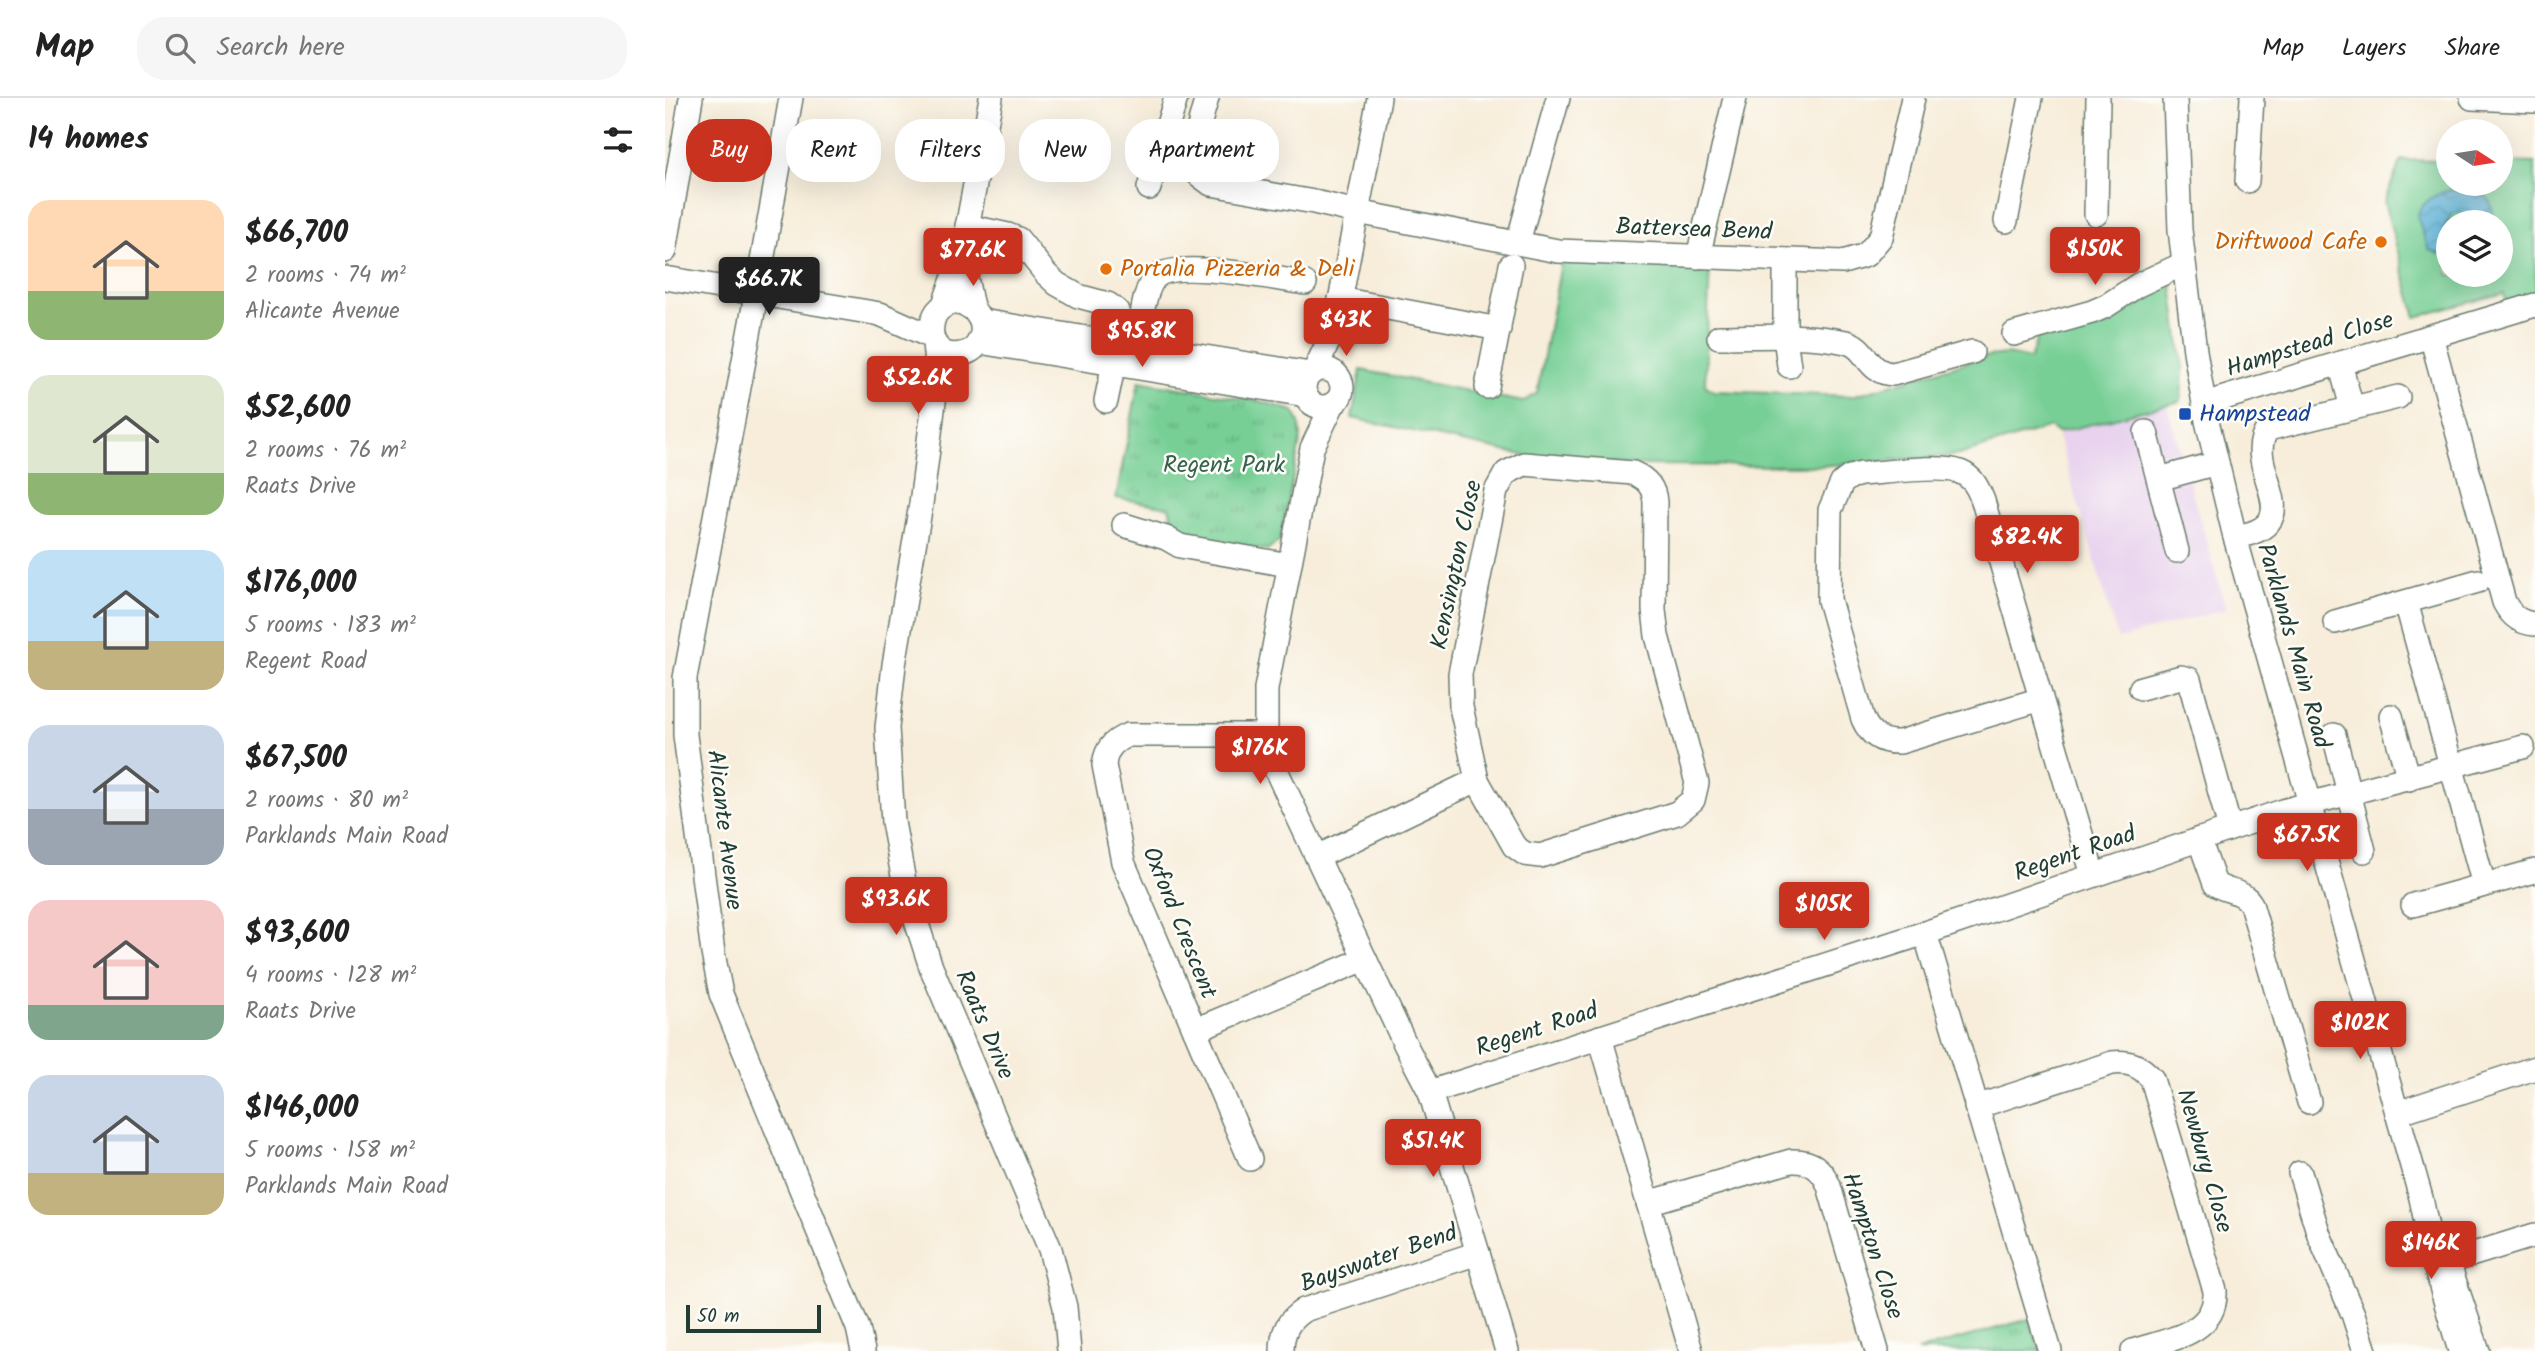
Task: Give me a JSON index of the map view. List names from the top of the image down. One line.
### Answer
{"streets":{"street":["Battersea Bend","Hampstead Close","Kensington Close","Parklands Main Road","Alicante Avenue","Regent Road","Oxford Crescent","Raats Drive","Newbury Close","Hampton Close","Bayswater Bend"]},"crossings":[["Hampstead Close","Parklands Main Road"],["Parklands Main Road","Regent Road"],["Regent Road","Bayswater Bend"]],"parks":["Regent Park"],"places":{"other":["Driftwood Cafe","Portalia Pizzeria & Deli"],"transit":["Hampstead"]},"scale_bar":"50 m","north":"right","page":{"header":"Map","search":"Search here","nav":["Map","Layers","Share"],"heading":"14 homes","chip":["Buy","Rent","Filters","New","Apartment"],"list":[{"name":"$66,700","note":"2 rooms · 74 m² · Alicante Avenue"},{"name":"$52,600","note":"2 rooms · 76 m² · Raats Drive"},{"name":"$176,000","note":"5 rooms · 183 m² · Regent Road"},{"name":"$67,500","note":"2 rooms · 80 m² · Parklands Main Road"},{"name":"$93,600","note":"4 rooms · 128 m² · Raats Drive"},{"name":"$146,000","note":"5 rooms · 158 m² · Parklands Main Road"}],"price":["$150K","$77.6K","$66.7K","$43K","$95.8K","$52.6K","$82.4K","$176K","$67.5K","$93.6K","$105K","$102K","$51.4K","$146K"],"scale":"50 m"}}
